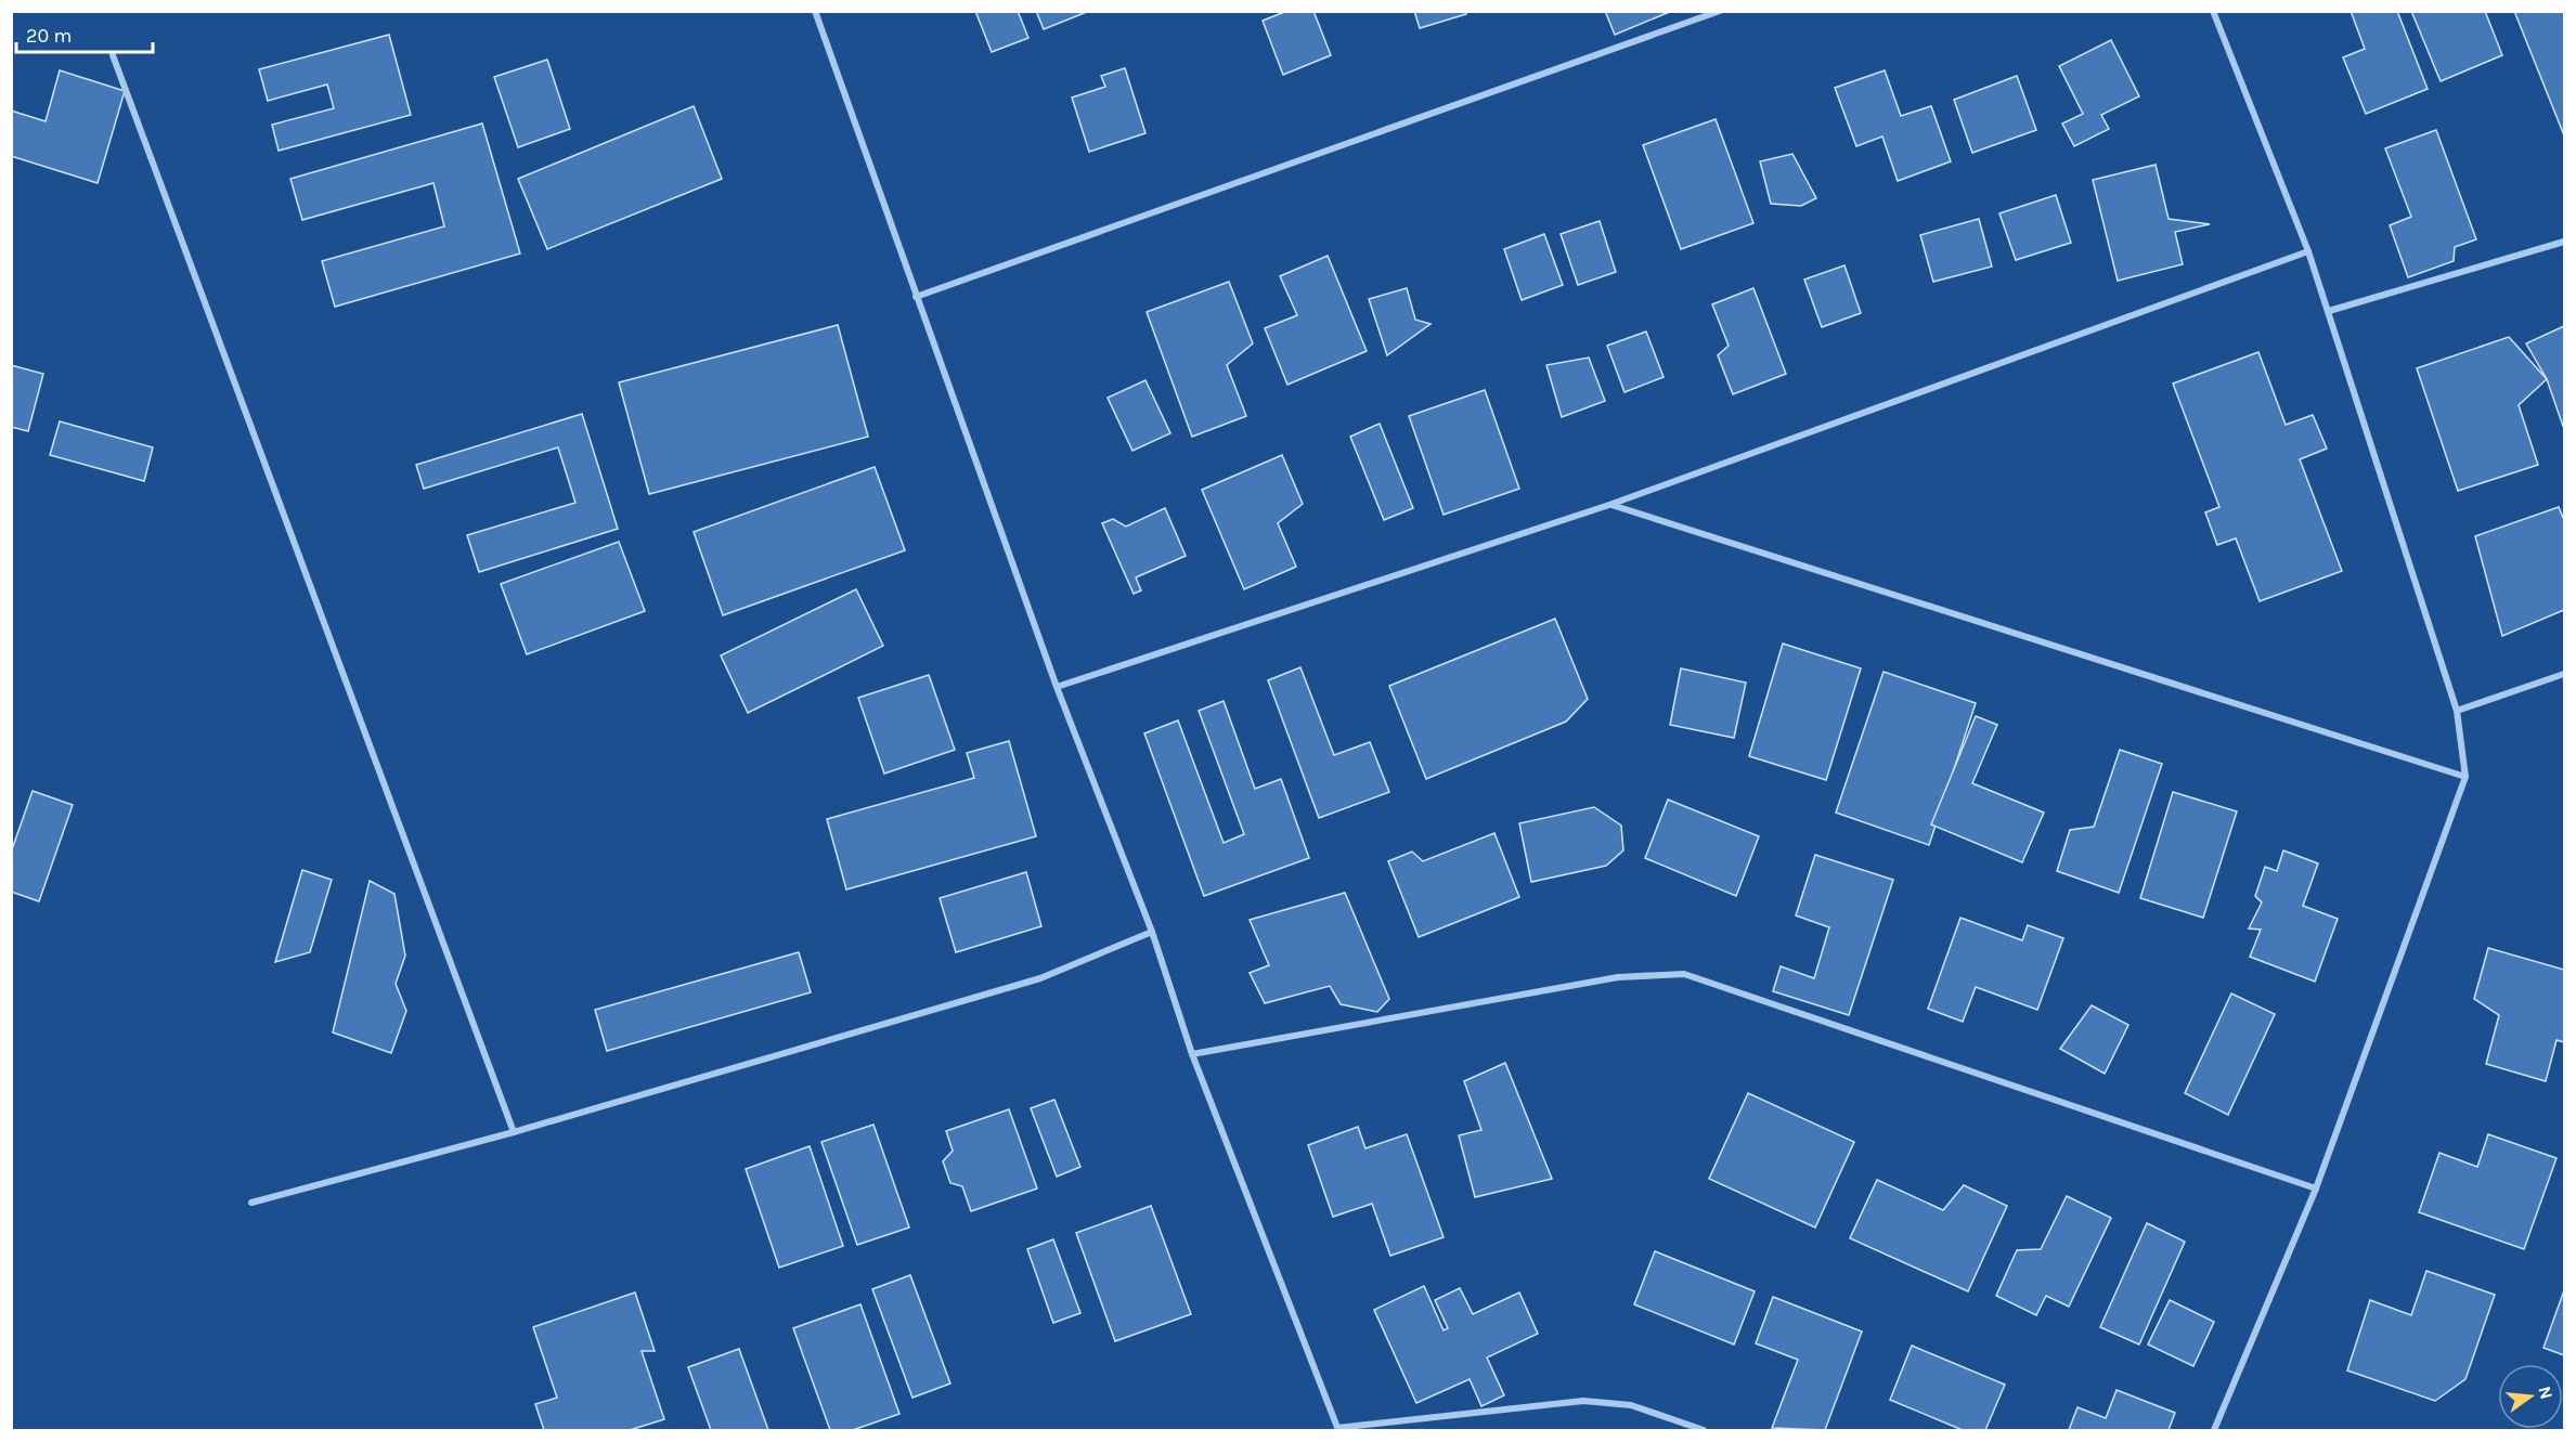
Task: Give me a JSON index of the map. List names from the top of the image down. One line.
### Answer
{"scale_bar":"20 m","north":"right"}
